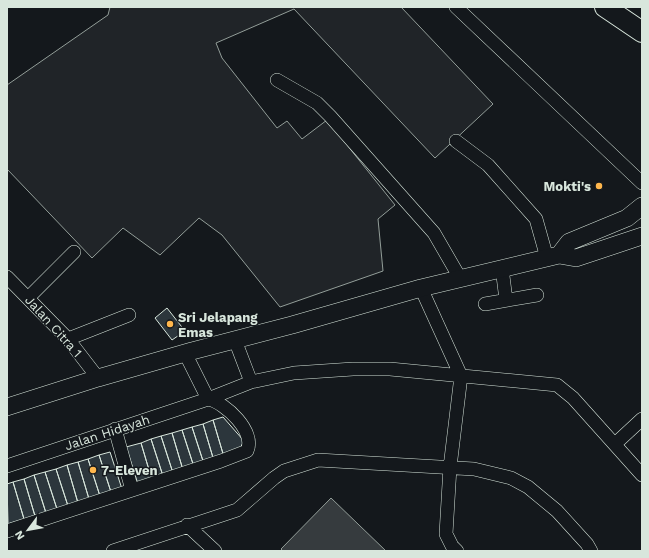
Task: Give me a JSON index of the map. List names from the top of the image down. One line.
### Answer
{"streets":{"street":["Jalan Citra 1","Jalan Hidayah"]},"places":["Mokti's","Sri Jelapang Emas","7-Eleven"],"north":"bottom left"}
